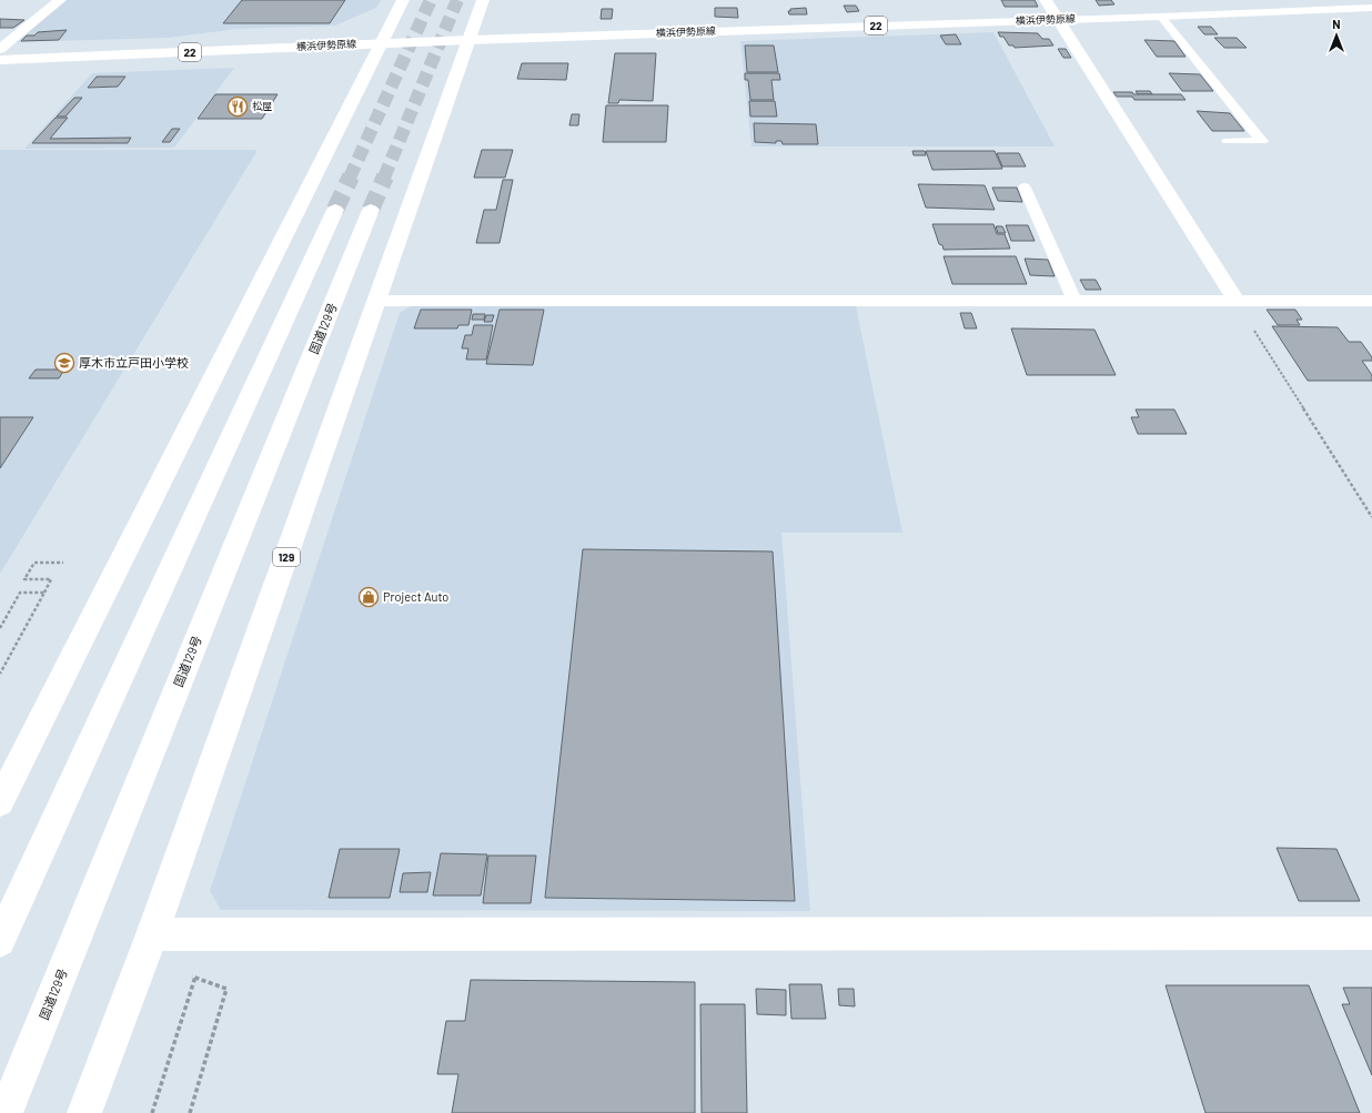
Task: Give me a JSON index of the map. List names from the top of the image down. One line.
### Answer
{"streets":{"main road":["横浜伊勢原線","22","国道129号","129"]},"crossings":[["横浜伊勢原線","129"]],"places":{"restaurant":["松屋"],"school or university":["厚木市立戸田小学校"],"shop":["Project Auto"]},"north":"top"}
